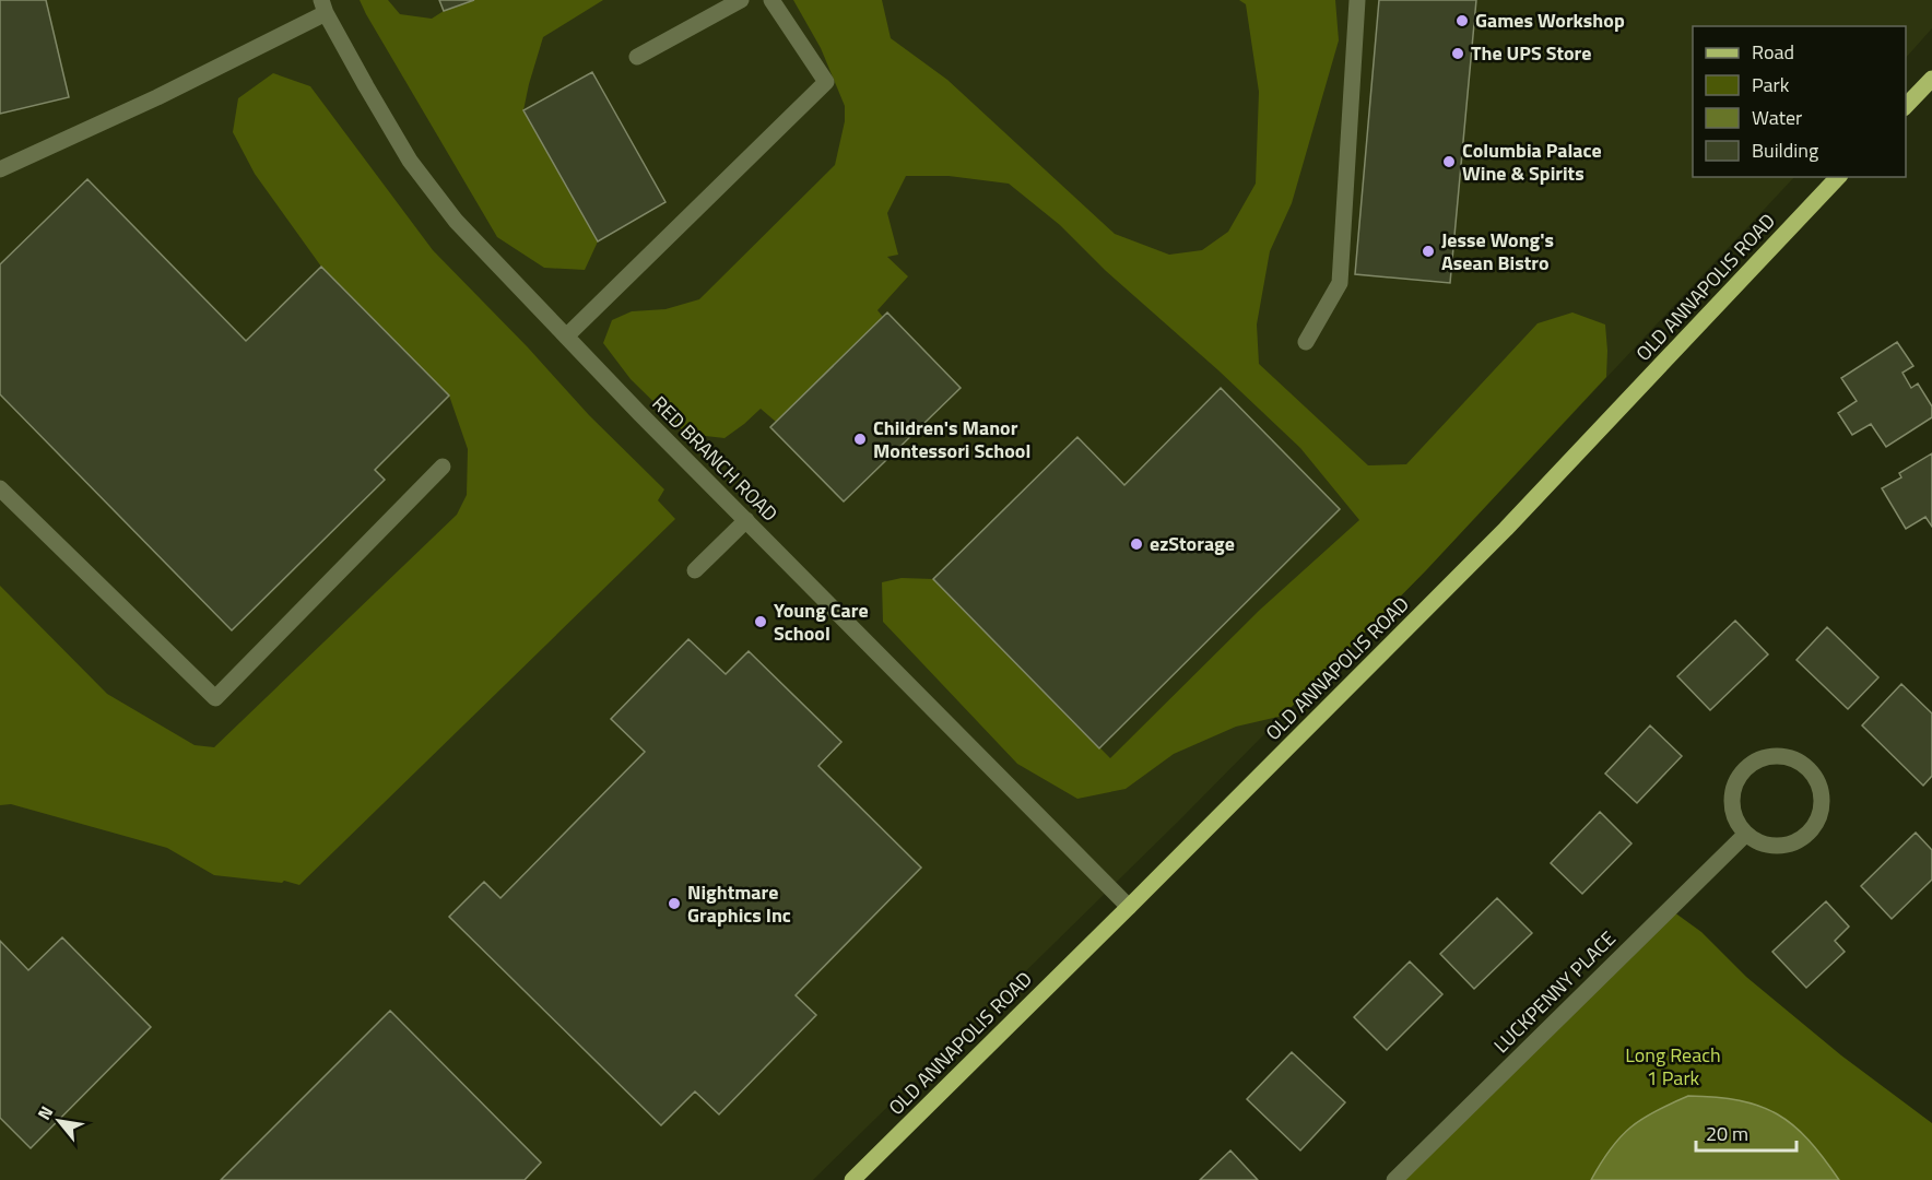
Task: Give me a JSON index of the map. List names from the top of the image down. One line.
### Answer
{"streets":{"main road":["OLD ANNAPOLIS ROAD"],"street":["RED BRANCH ROAD","LUCKPENNY PLACE"]},"crossings":[["OLD ANNAPOLIS ROAD","RED BRANCH ROAD"]],"parks":["Long Reach 1 Park"],"places":["Games Workshop","The UPS Store","Columbia Palace Wine & Spirits","Jesse Wong's Asean Bistro","Children's Manor Montessori School","ezStorage","Young Care School","Nightmare Graphics Inc"],"legend":["Road","Park","Water","Building"],"scale_bar":"20 m","north":"top left"}
